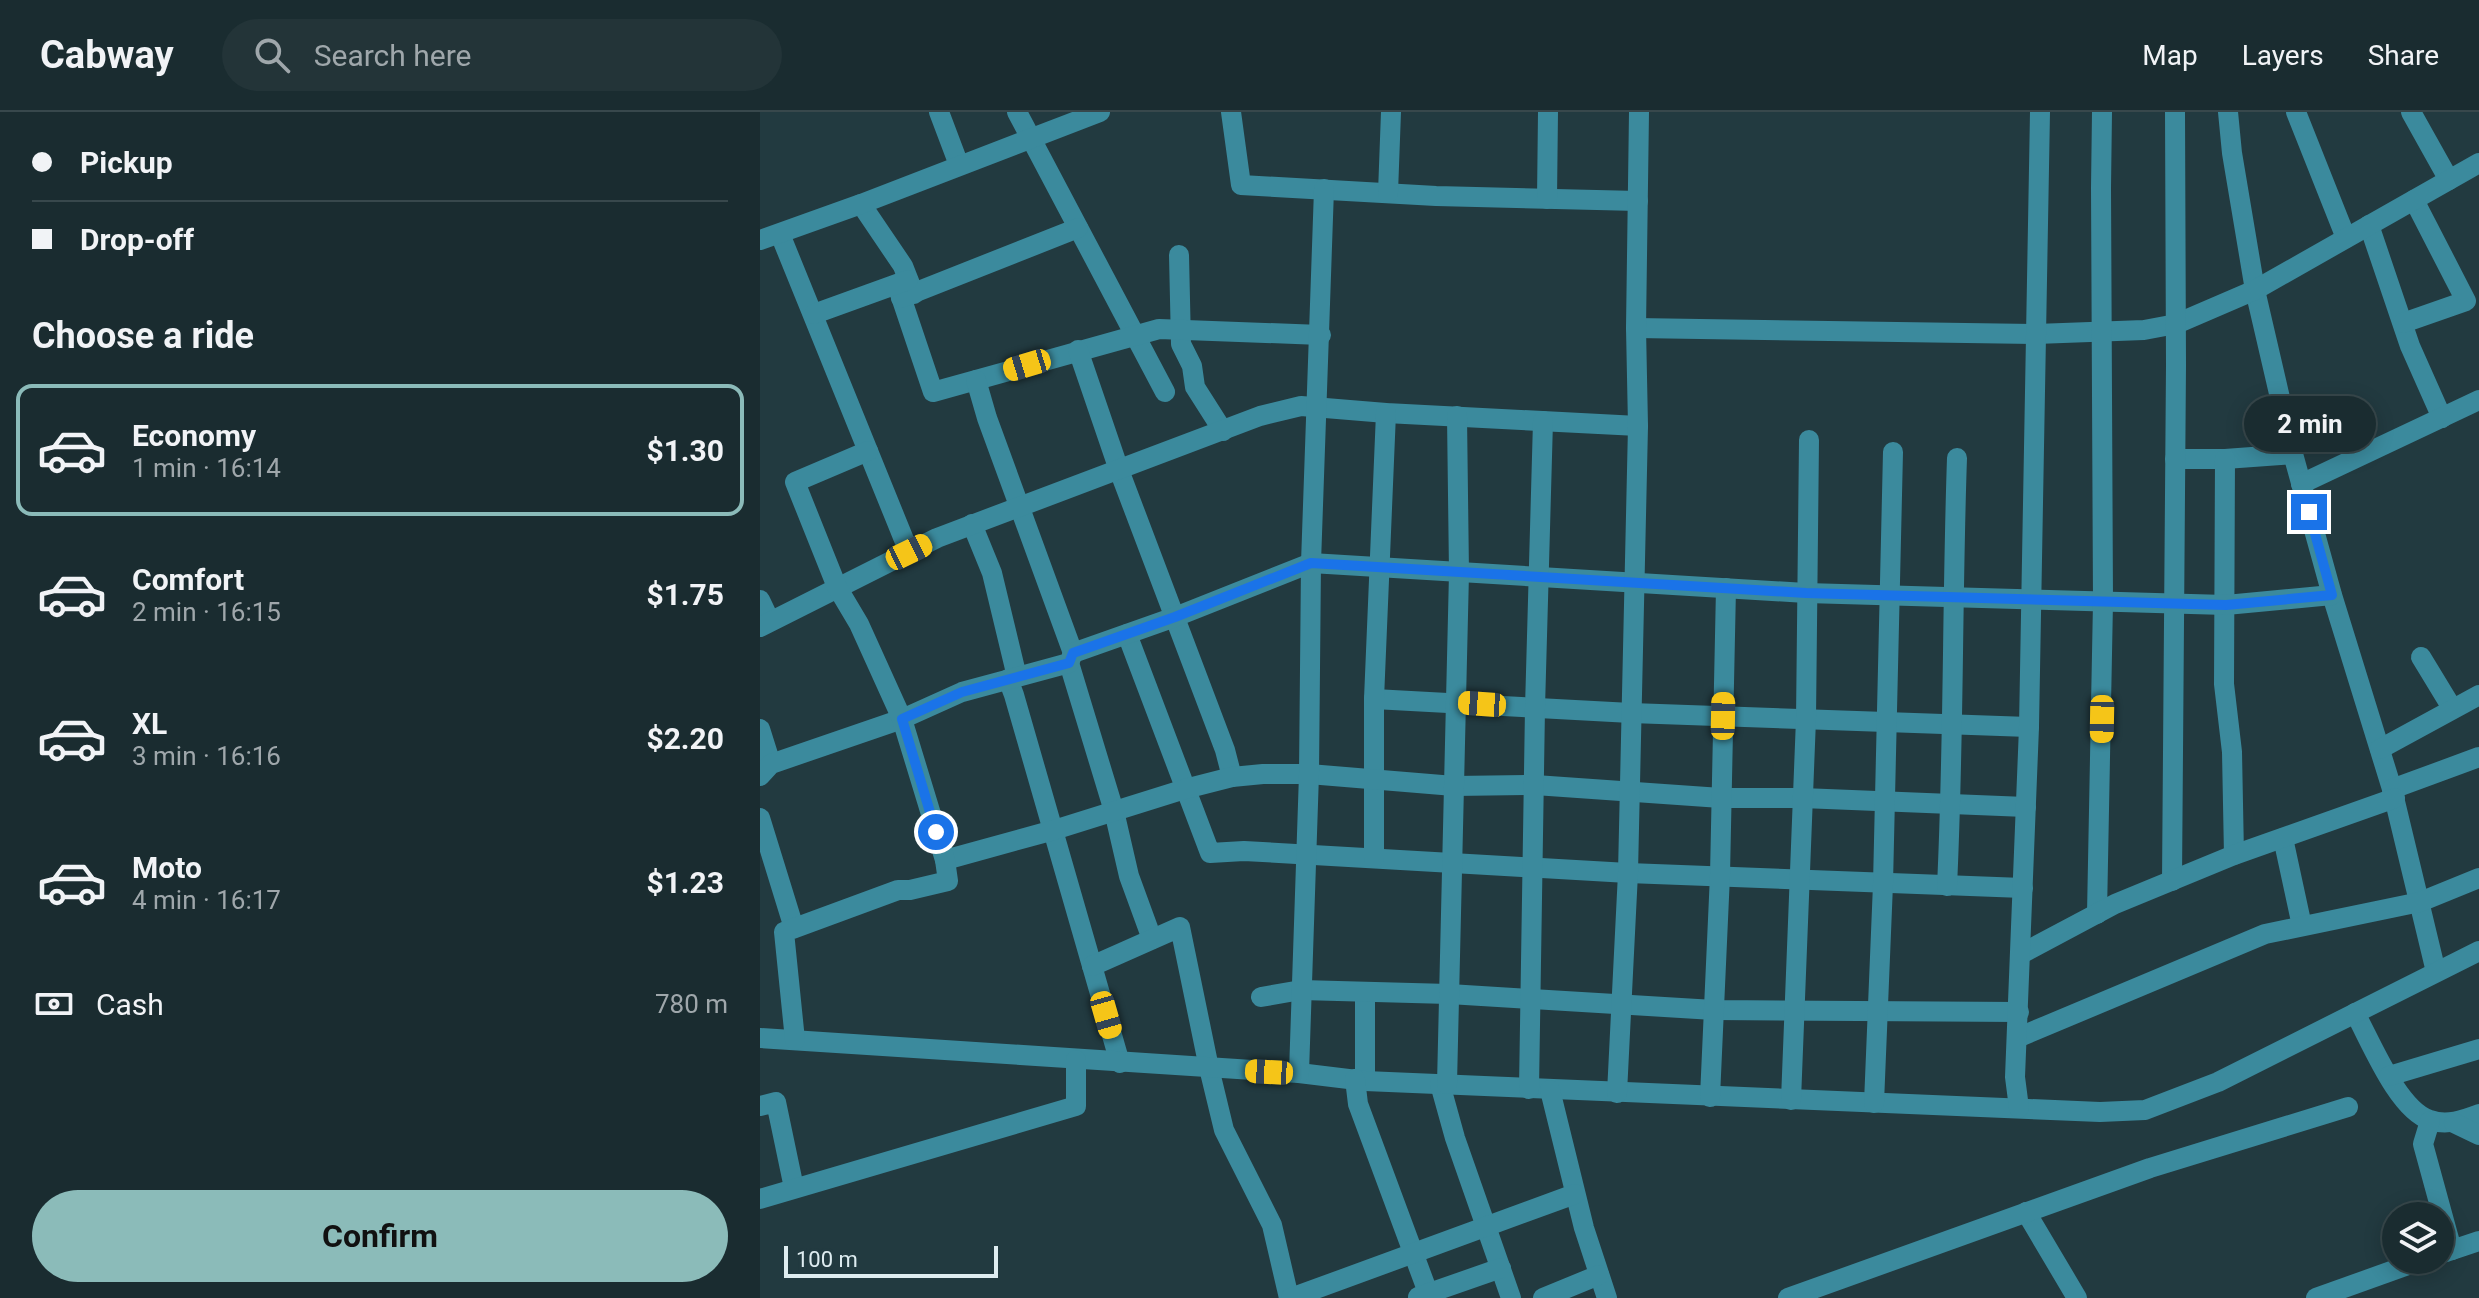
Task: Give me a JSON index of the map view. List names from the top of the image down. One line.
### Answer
{"scale_bar":"100 m","page":{"header":"Cabway","search":"Search here","nav":["Map","Layers","Share"],"banner":["Pickup","Drop-off"],"heading":"Choose a ride","list":[{"name":"Economy","note":"1 min · 16:14","value":"$1.30"},{"name":"Comfort","note":"2 min · 16:15","value":"$1.75"},{"name":"XL","note":"3 min · 16:16","value":"$2.20"},{"name":"Moto","note":"4 min · 16:17","value":"$1.23"}],"bubble":"2 min","pay":["Cash","780 m"],"buttons":"Confirm","scale":"100 m"}}
